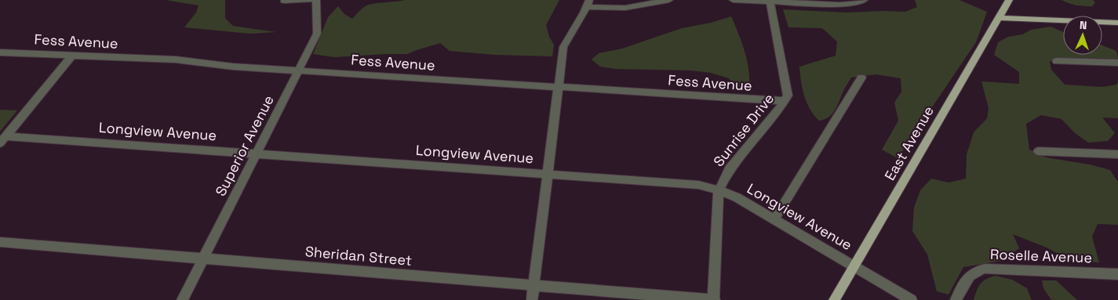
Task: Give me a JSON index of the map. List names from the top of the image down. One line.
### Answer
{"streets":{"main road":["East Avenue"],"street":["Fess Avenue","Sunrise Drive","Longview Avenue","Superior Avenue","Sheridan Street","Roselle Avenue"]},"crossings":[["Fess Avenue","Sunrise Drive"],["Fess Avenue","Superior Avenue"],["Sunrise Drive","Longview Avenue"],["Sunrise Drive","Sheridan Street"],["Longview Avenue","East Avenue"],["Longview Avenue","Superior Avenue"],["Superior Avenue","Sheridan Street"]],"north":"top"}
